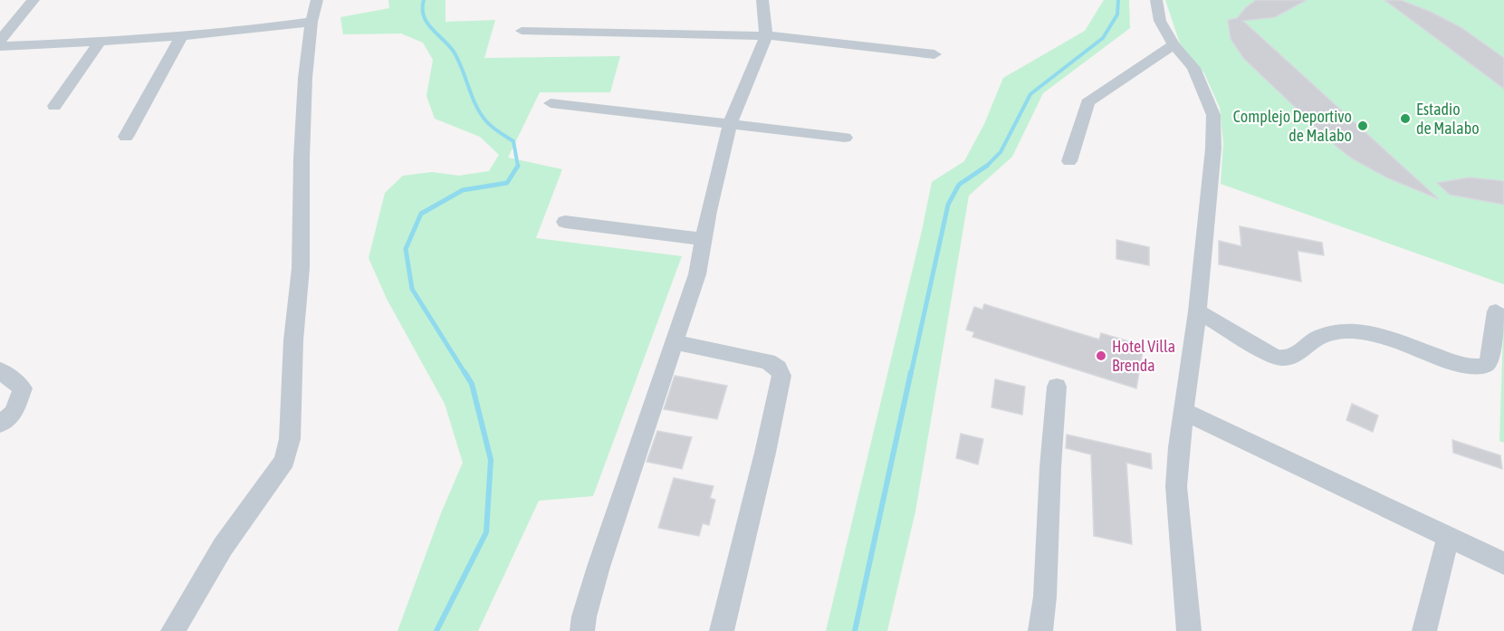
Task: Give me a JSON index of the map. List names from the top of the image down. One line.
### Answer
{"places":["Estadio de Malabo","Complejo Deportivo de Malabo","Hotel Villa Brenda"]}
